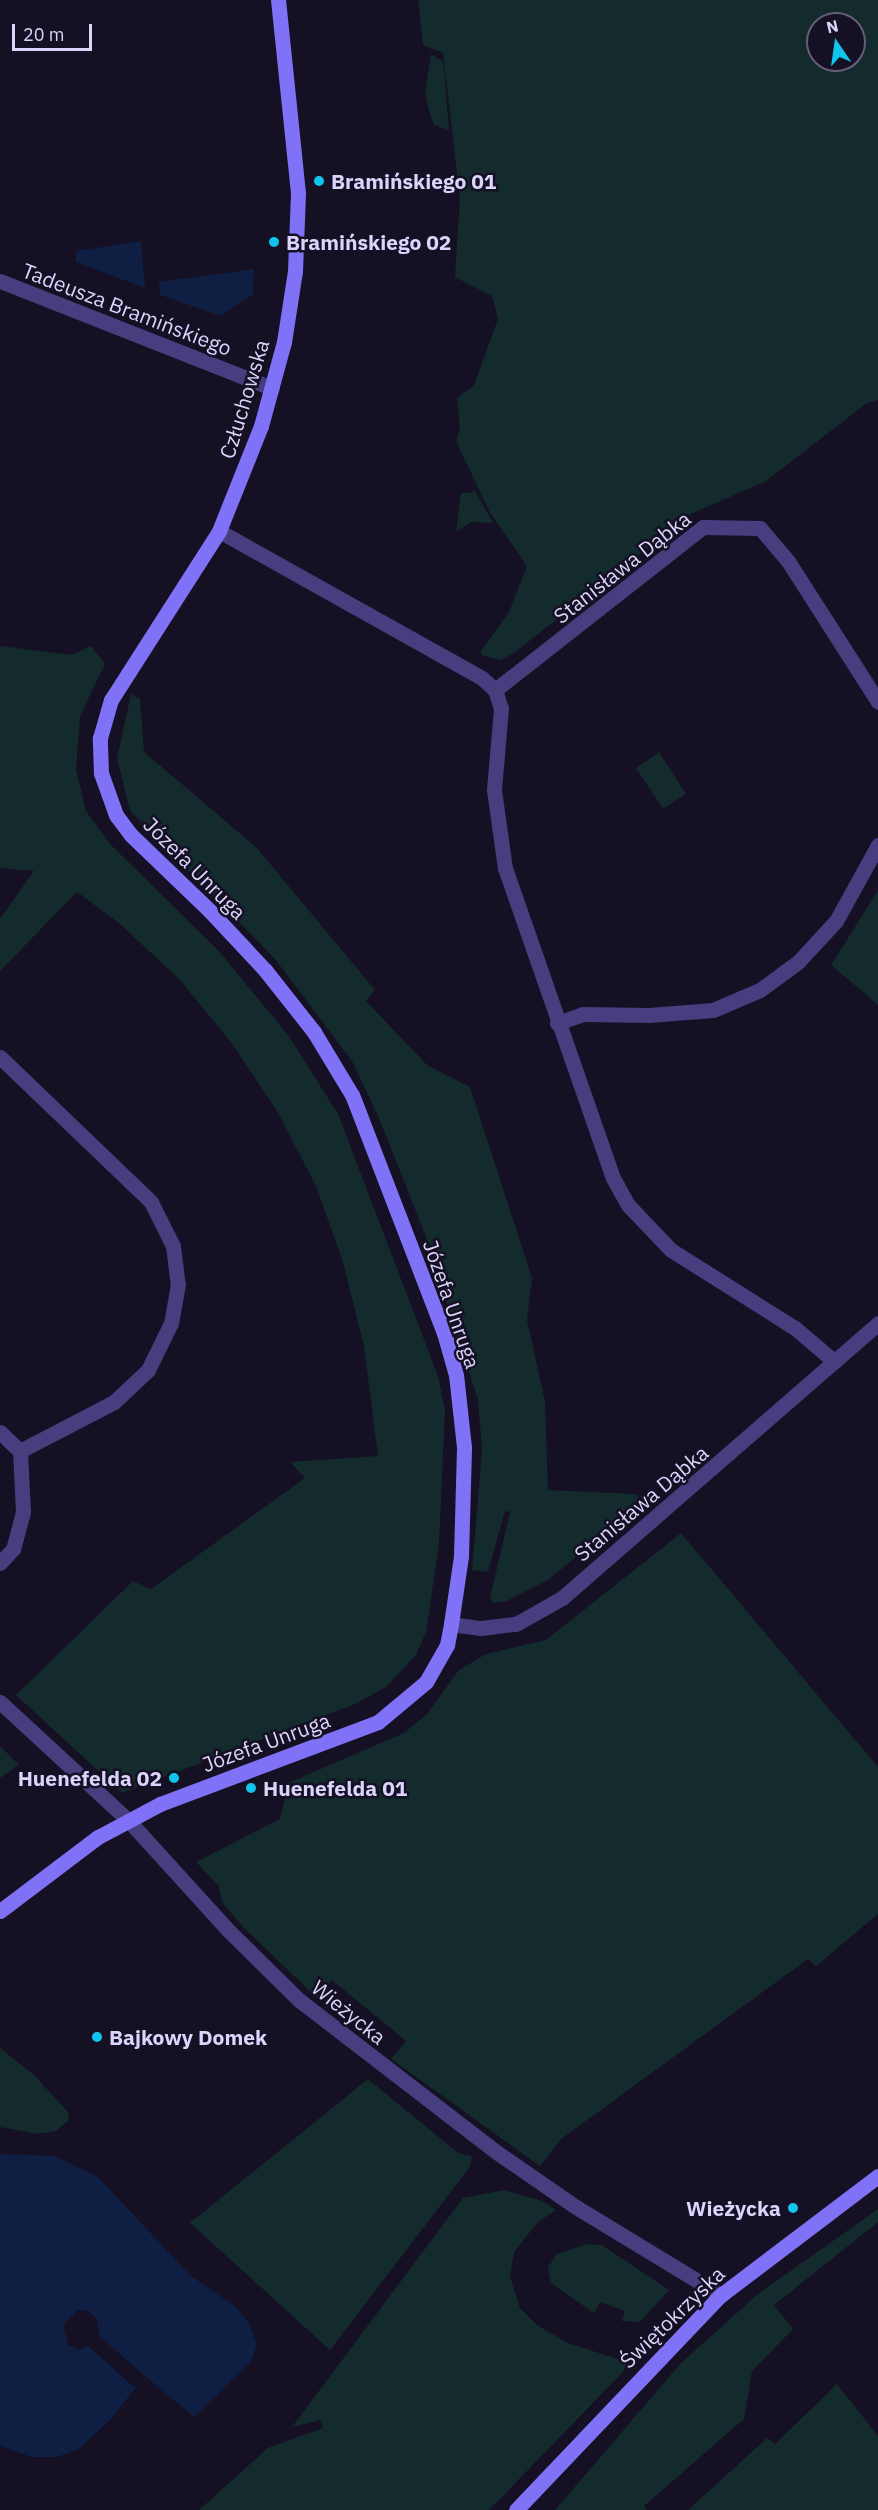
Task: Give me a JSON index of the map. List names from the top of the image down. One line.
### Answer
{"streets":{"street":["Tadeusza Bramińskiego","Człuchowska","Stanisława Dąbka","Józefa Unruga","Wieżycka","Świętokrzyska"]},"crossings":[["Tadeusza Bramińskiego","Człuchowska"],["Człuchowska","Józefa Unruga"],["Stanisława Dąbka","Józefa Unruga"],["Józefa Unruga","Wieżycka"],["Wieżycka","Świętokrzyska"]],"places":["Bramińskiego 01","Bramińskiego 02","Huenefelda 02","Huenefelda 01","Bajkowy Domek","Wieżycka"],"scale_bar":"20 m","north":"top"}
